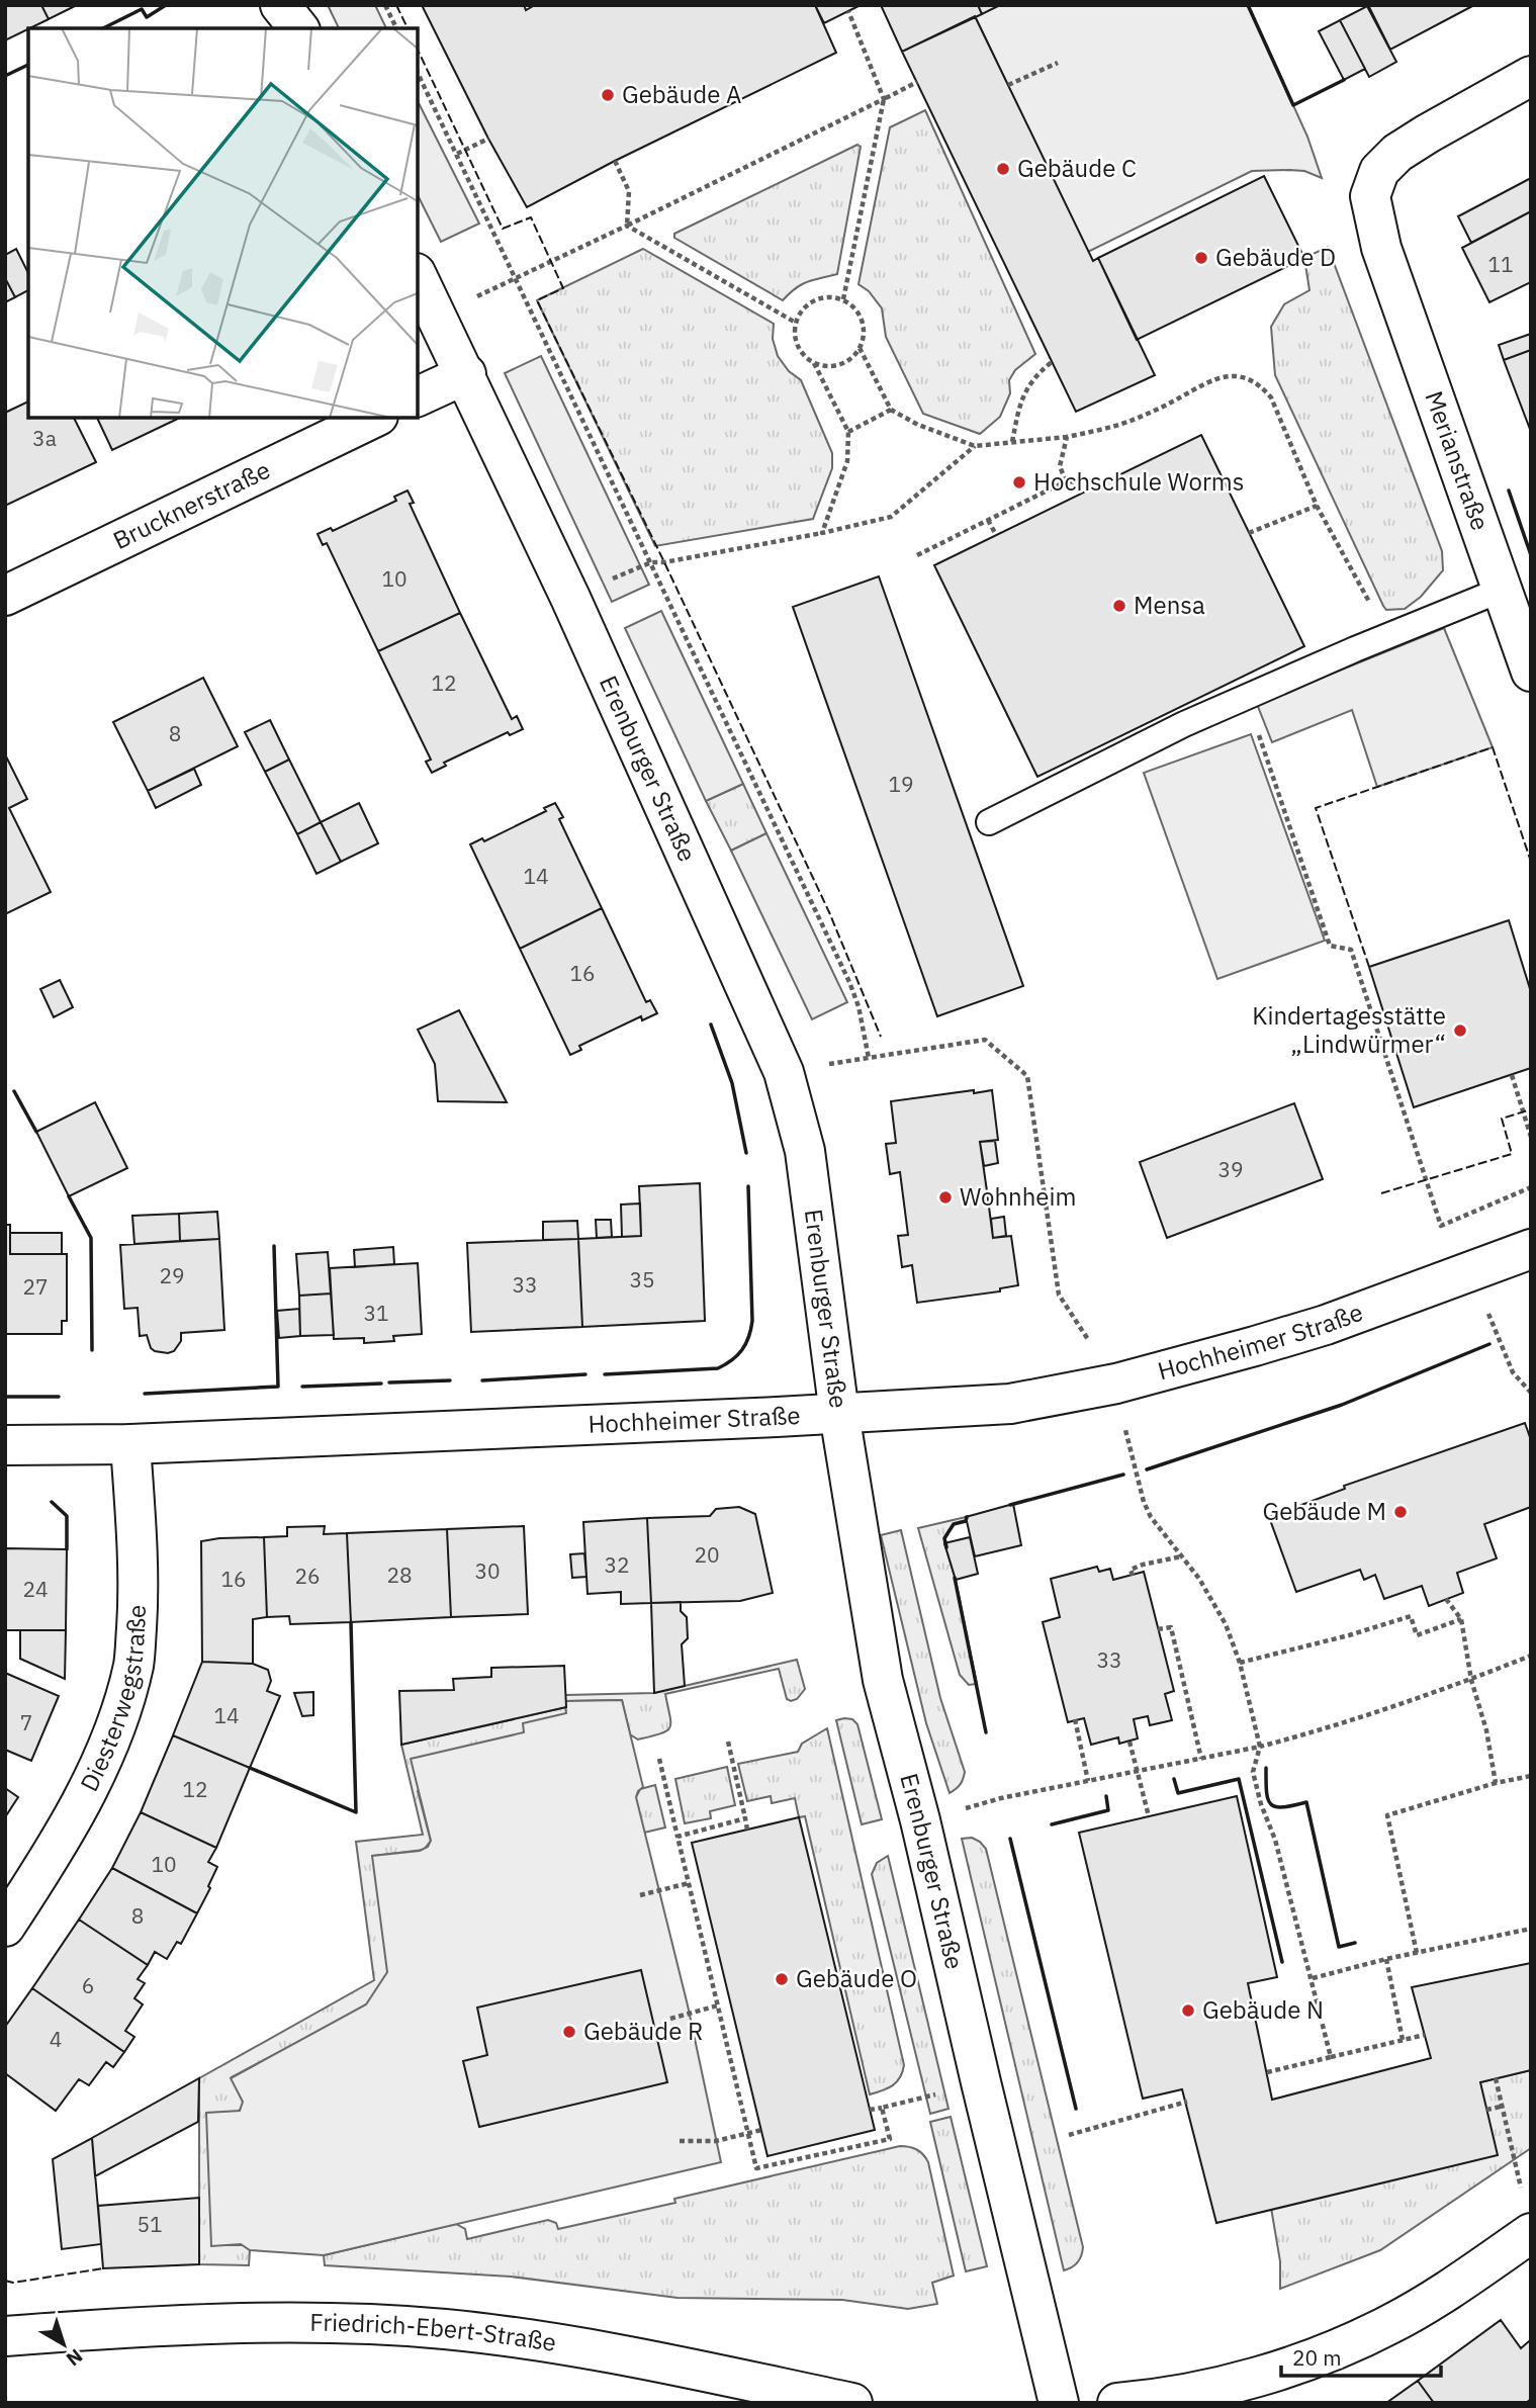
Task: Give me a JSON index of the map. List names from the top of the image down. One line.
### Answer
{"streets":{"street":["Merianstraße","Brucknerstraße","Erenburger Straße","Hochheimer Straße","Diesterwegstraße","Friedrich-Ebert-Straße"]},"crossings":[["Erenburger Straße","Hochheimer Straße"],["Hochheimer Straße","Diesterwegstraße"]],"places":["Gebäude A","Gebäude C","Gebäude D","Hochschule Worms","Mensa","Kindertagesstätte „Lindwürmer“","Wohnheim","Gebäude M","Gebäude O","Gebäude N","Gebäude R"],"house_numbers":["11","3a","10","12","8","19","14","16","39","29","35","33","27","31","20","32","30","28","26","16","24","33","14","7","12","10","8","6","4","51"],"scale_bar":"20 m","north":"bottom right"}
